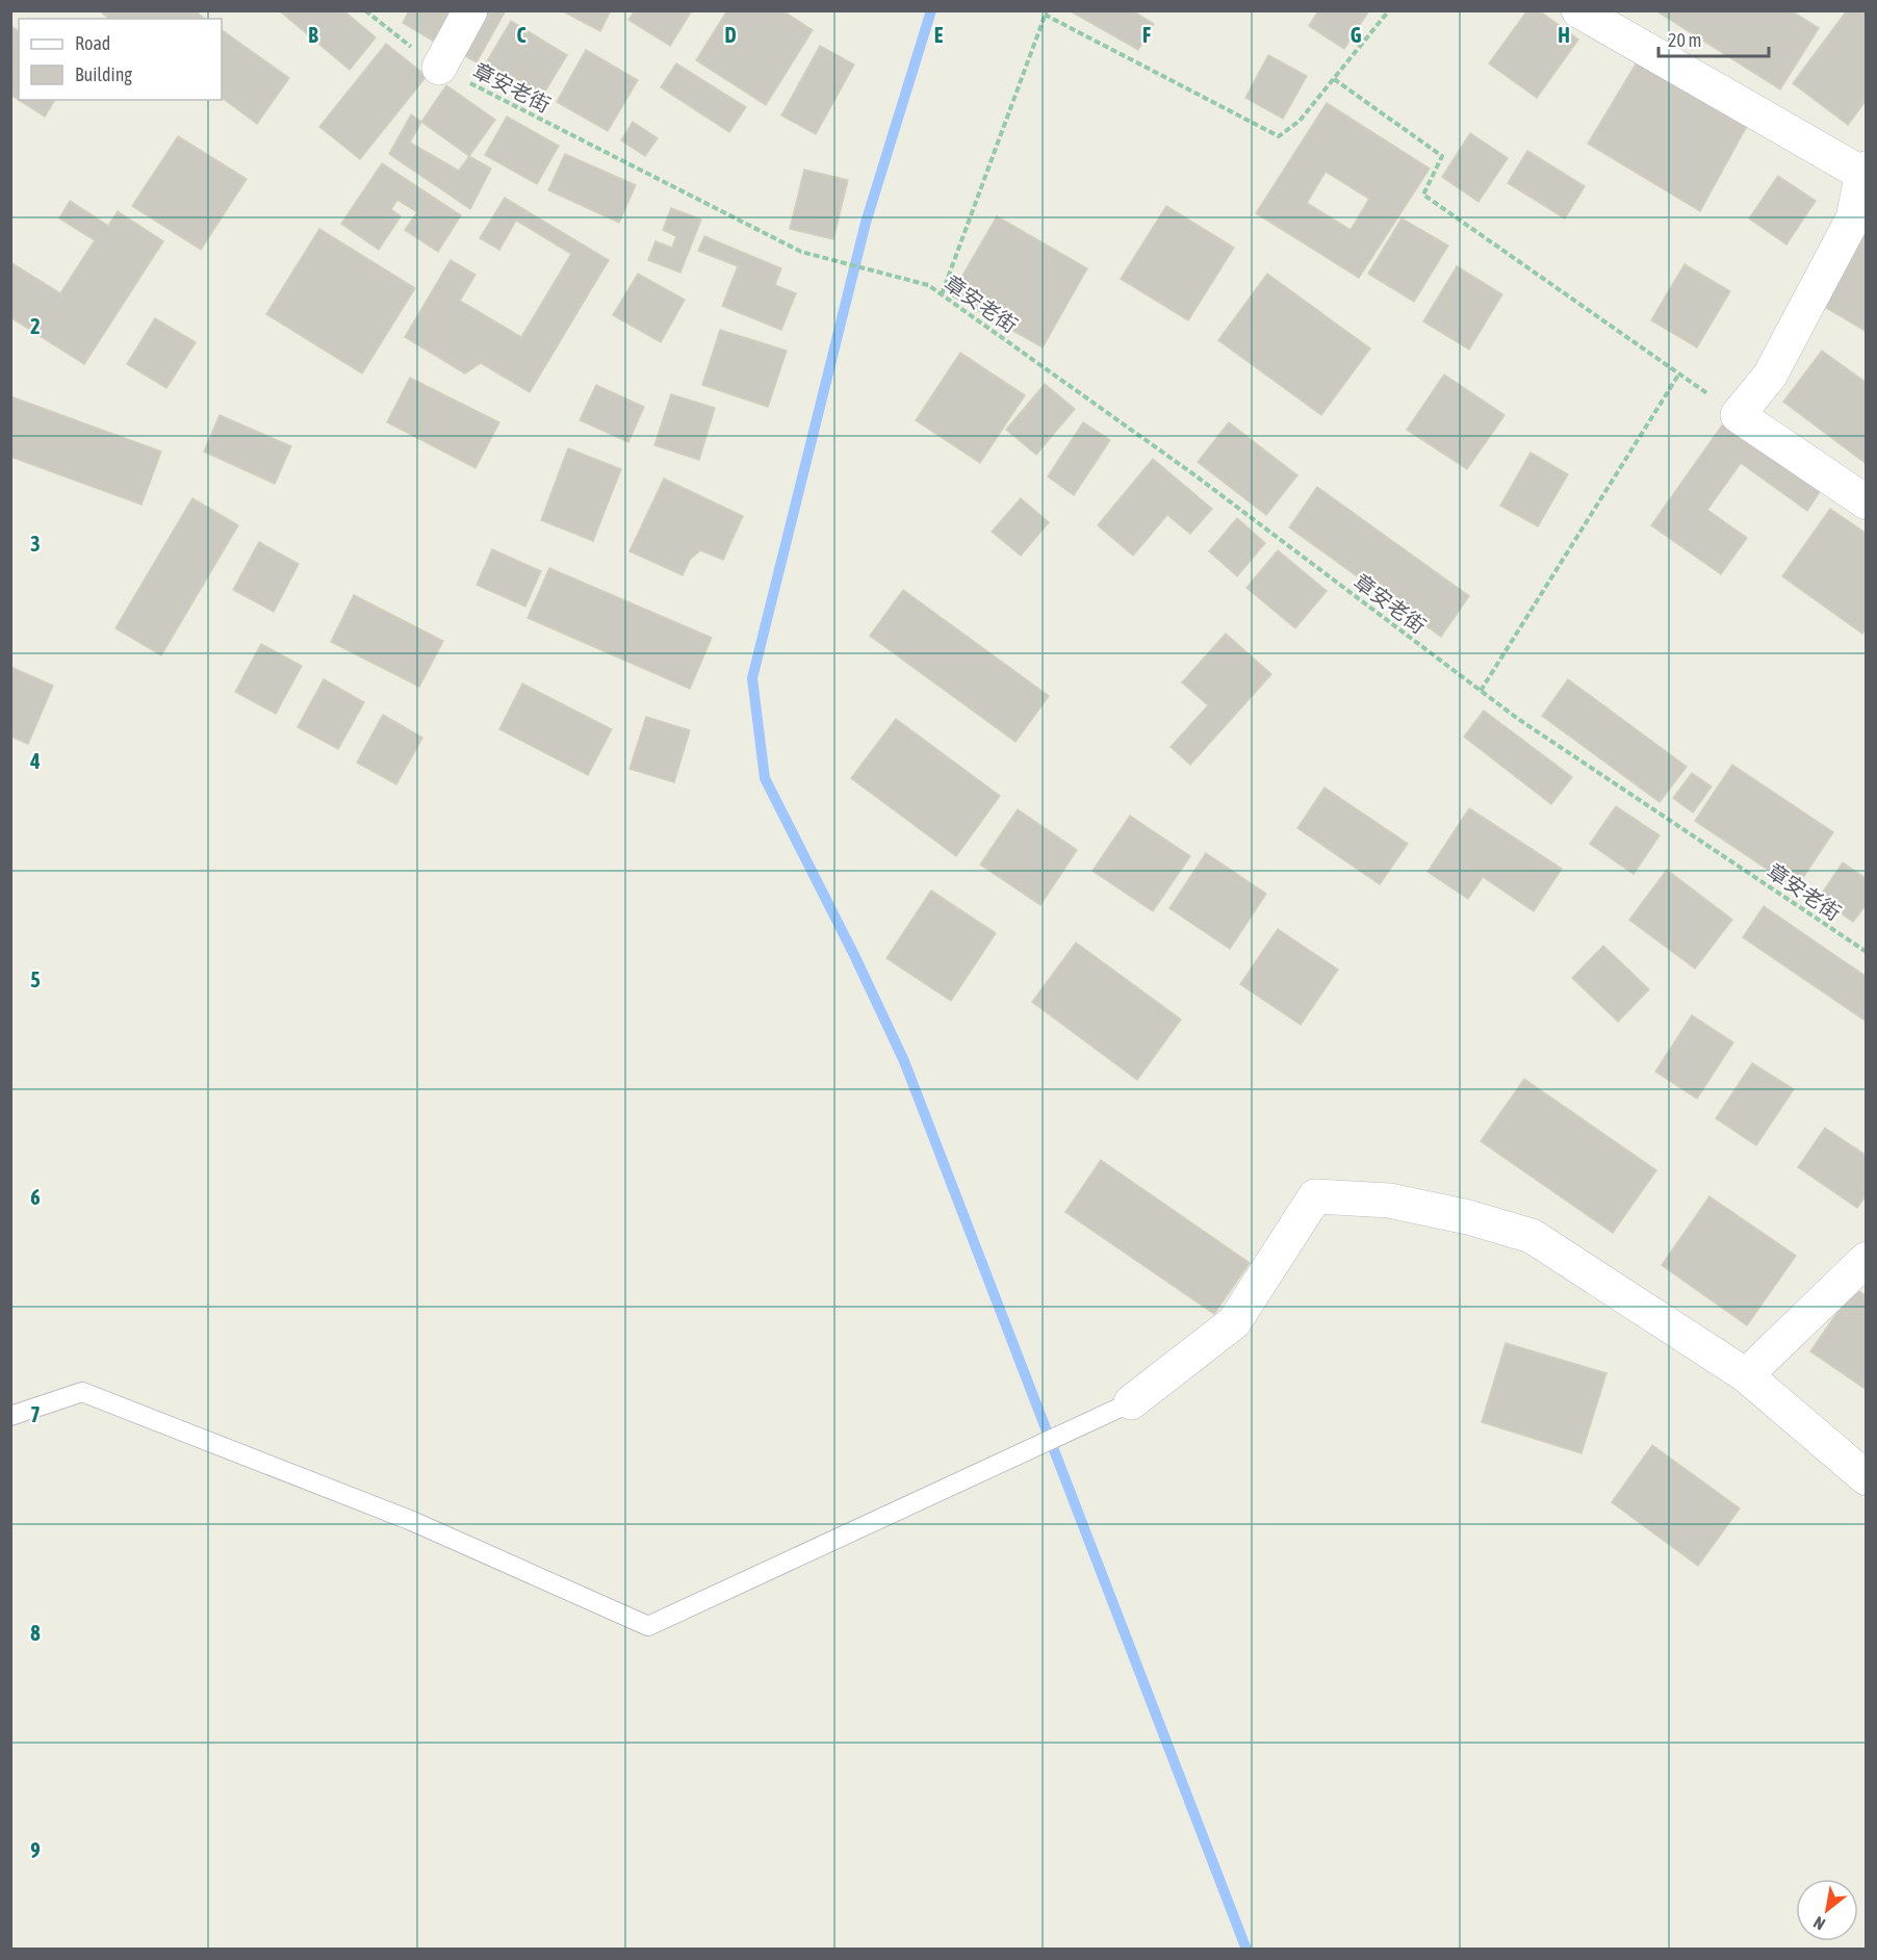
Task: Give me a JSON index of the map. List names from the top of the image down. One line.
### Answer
{"streets":{"path":["章安老街"]},"legend":["Road","Building"],"scale_bar":"20 m","north":"bottom left","grid":{"columns":["B","C","D","E","F","G","H"],"rows":["2","3","4","5","6","7","8","9"]}}
